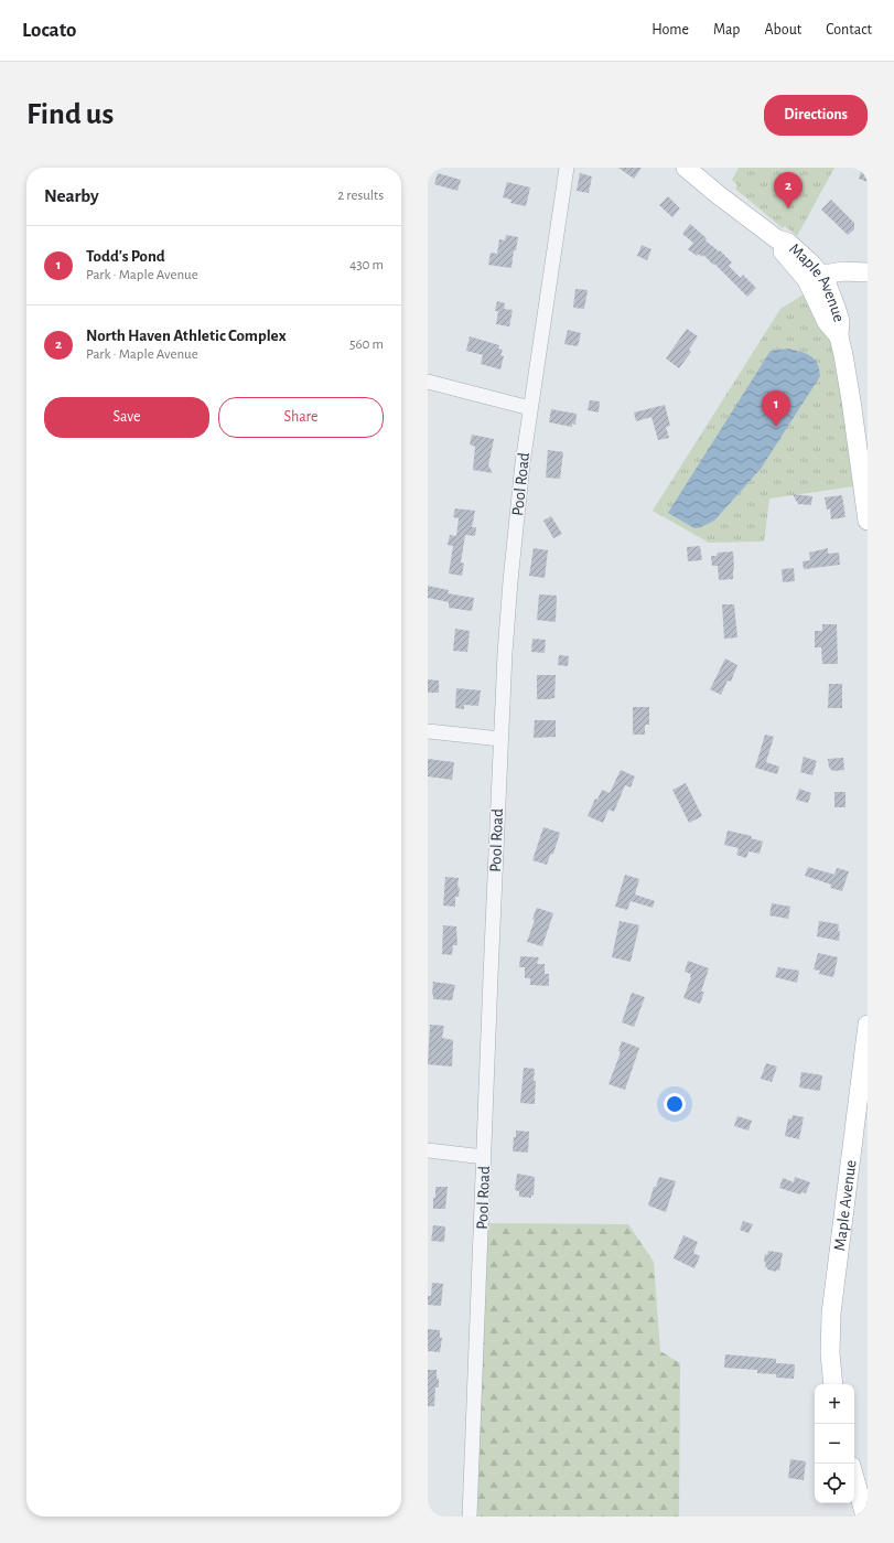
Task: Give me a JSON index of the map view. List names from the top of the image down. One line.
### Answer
{"streets":{"main road":["Maple Avenue"],"street":["Pool Road"]},"page":{"header":"Locato","nav":["Home","Map","About","Contact"],"buttons":["Directions",["Save","Share"]],"title":"Find us","heading":["Nearby","2 results"],"pins":["2","1"],"list":[{"mark":"1","name":"Todd's Pond","note":"Park · Maple Avenue","value":"430 m"},{"mark":"2","name":"North Haven Athletic Complex","note":"Park · Maple Avenue","value":"560 m"}],"map_buttons":["+","−"]}}
